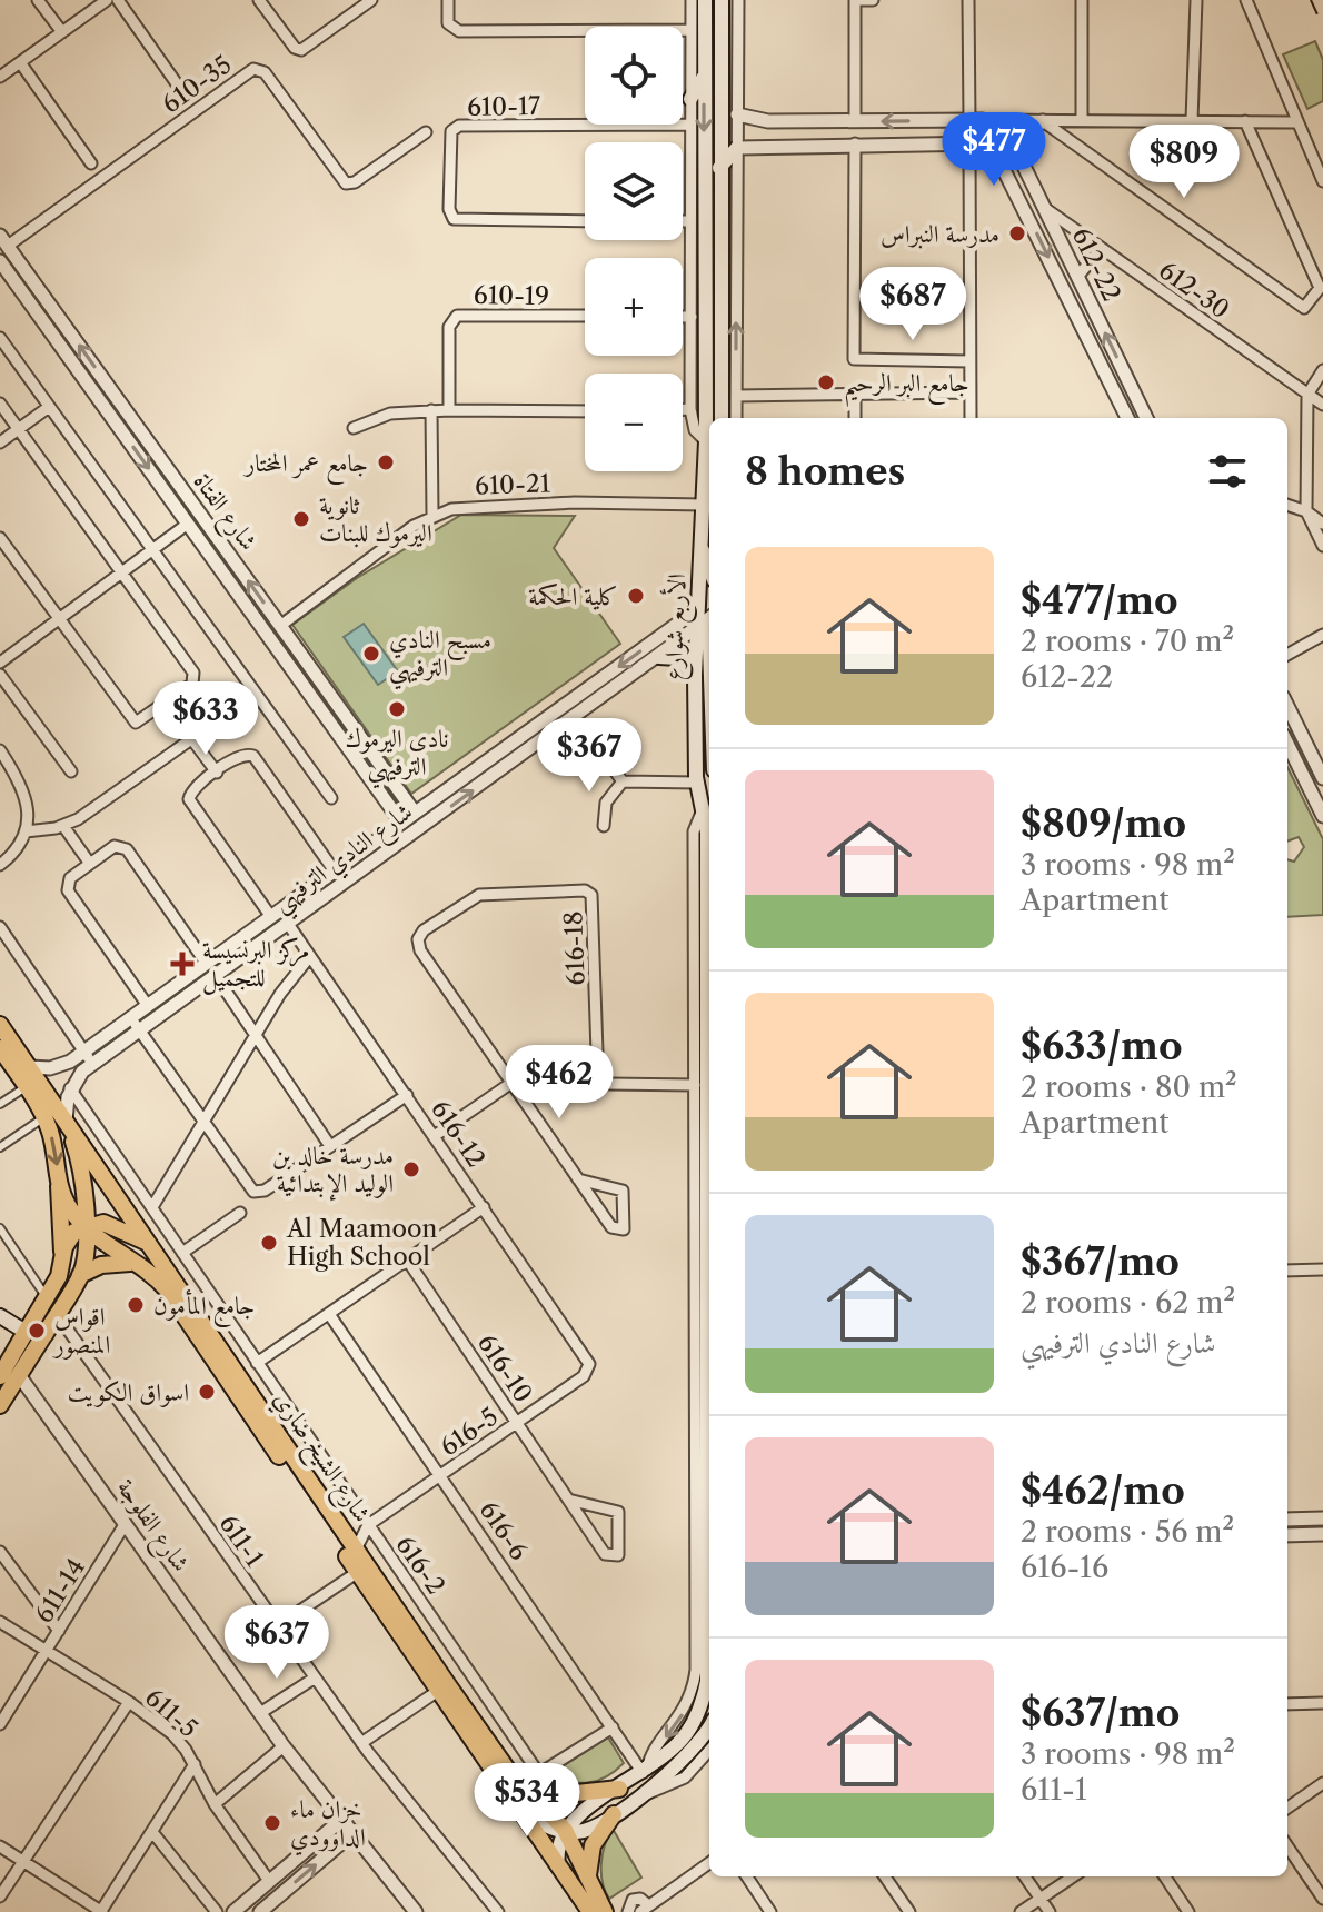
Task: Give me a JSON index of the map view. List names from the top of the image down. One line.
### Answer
{"streets":{"main road":["الأربع شوارع","شارع الشيخ ضاري"],"street":["610-35","610-17","612-22","612-30","610-19","610-21","شارع الفتاة","شارع النادي الترفيهي","616-18","616-12","616-10","616-5","شارع الفلوجة","616-6","611-1","616-2","611-14","611-5"]},"crossings":[["610-35","شارع الفتاة"],["612-22","612-30"],["610-21","الأربع شوارع"],["شارع الفتاة","شارع النادي الترفيهي"],["الأربع شوارع","شارع النادي الترفيهي"],["الأربع شوارع","شارع الشيخ ضاري"],["الأربع شوارع","616-6"],["شارع النادي الترفيهي","616-12"],["شارع النادي الترفيهي","شارع الشيخ ضاري"],["شارع النادي الترفيهي","616-2"],["616-12","616-5"],["616-10","616-5"],["616-5","616-6"],["616-5","616-2"],["شارع الفلوجة","611-14"],["616-6","616-2"],["611-14","611-5"]],"places":{"other":["مدرسة النبراس","جامع البر الرحيم","جامع عمر المختار","ثانوية اليرموك للبنات","كلية الحكمة","مسبح النادي الترفيهي","نادي اليرموك الترفيهي","مدرسة خالد بن الوليد الإبتدائية","Al Maamoon High School","جامع المأمون","اقواس المنصور","اسواق الكويت","خزان ماء الداوودي"],"health":["مركز البرنسيسة للتجميل"]},"page":{"map_buttons":["+","−"],"price":["$477","$809","$687","$633","$367","$462","$637","$534"],"heading":"8 homes","list":[{"name":"$477/mo","note":"2 rooms · 70 m² · 612-22"},{"name":"$809/mo","note":"3 rooms · 98 m² · Apartment"},{"name":"$633/mo","note":"2 rooms · 80 m² · Apartment"},{"name":"$367/mo","note":"2 rooms · 62 m² · شارع النادي الترفيهي"},{"name":"$462/mo","note":"2 rooms · 56 m² · 616-16"},{"name":"$637/mo","note":"3 rooms · 98 m² · 611-1"}]}}
